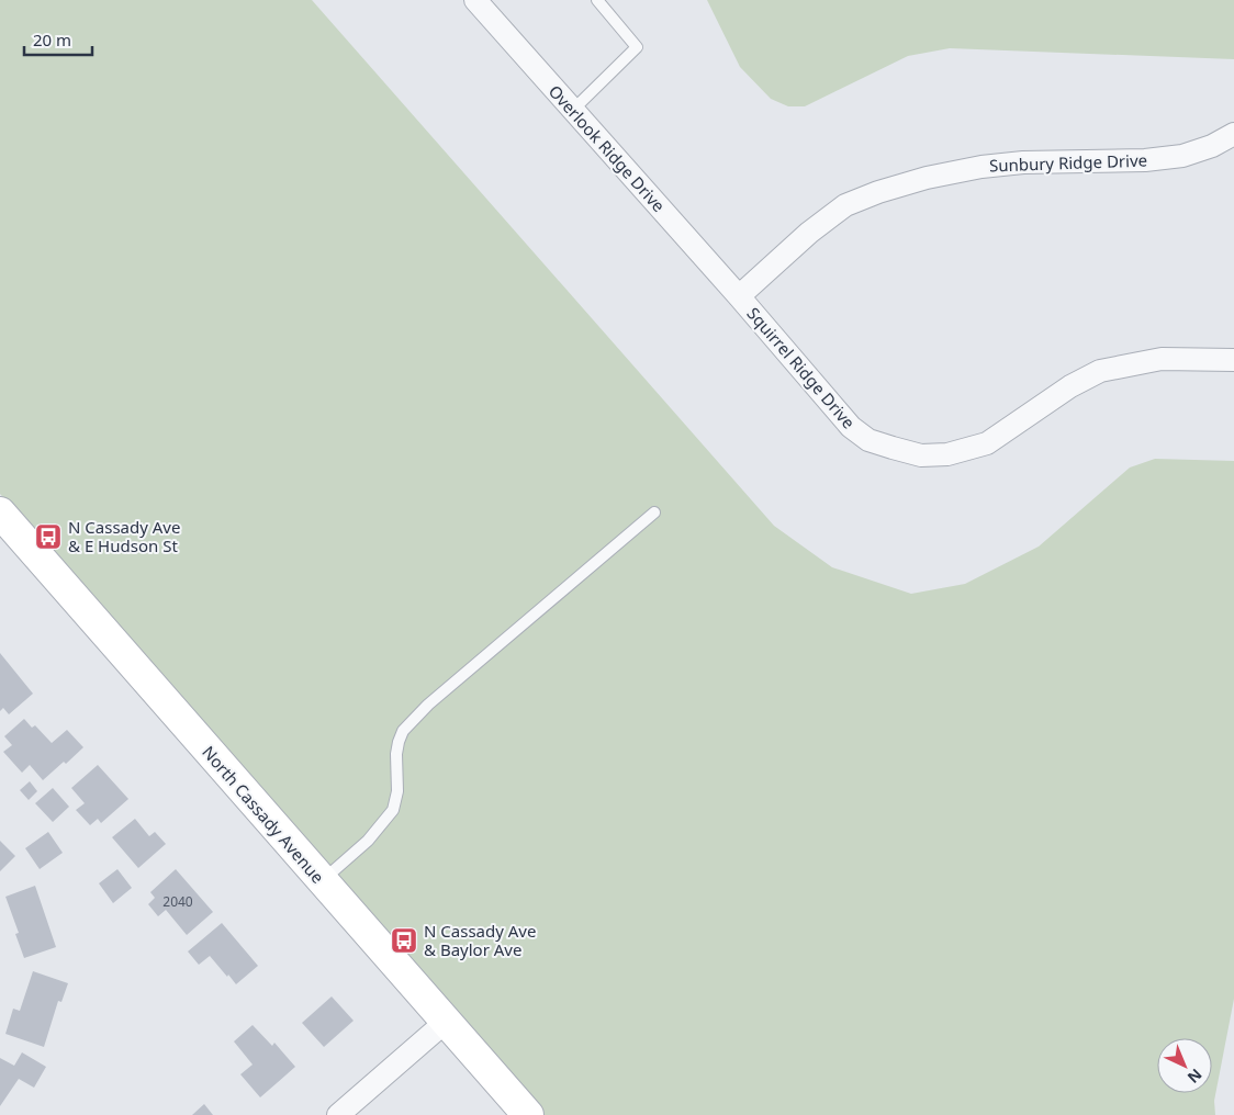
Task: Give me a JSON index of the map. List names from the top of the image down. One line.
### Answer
{"streets":{"main road":["North Cassady Avenue"],"street":["Overlook Ridge Drive","Sunbury Ridge Drive","Squirrel Ridge Drive"]},"crossings":[["Overlook Ridge Drive","Sunbury Ridge Drive"],["Overlook Ridge Drive","Squirrel Ridge Drive"],["Sunbury Ridge Drive","Squirrel Ridge Drive"]],"places":{"bus stop":["N Cassady Ave & E Hudson St","N Cassady Ave & Baylor Ave"]},"house_numbers":["2040"],"scale_bar":"20 m","north":"bottom right"}
